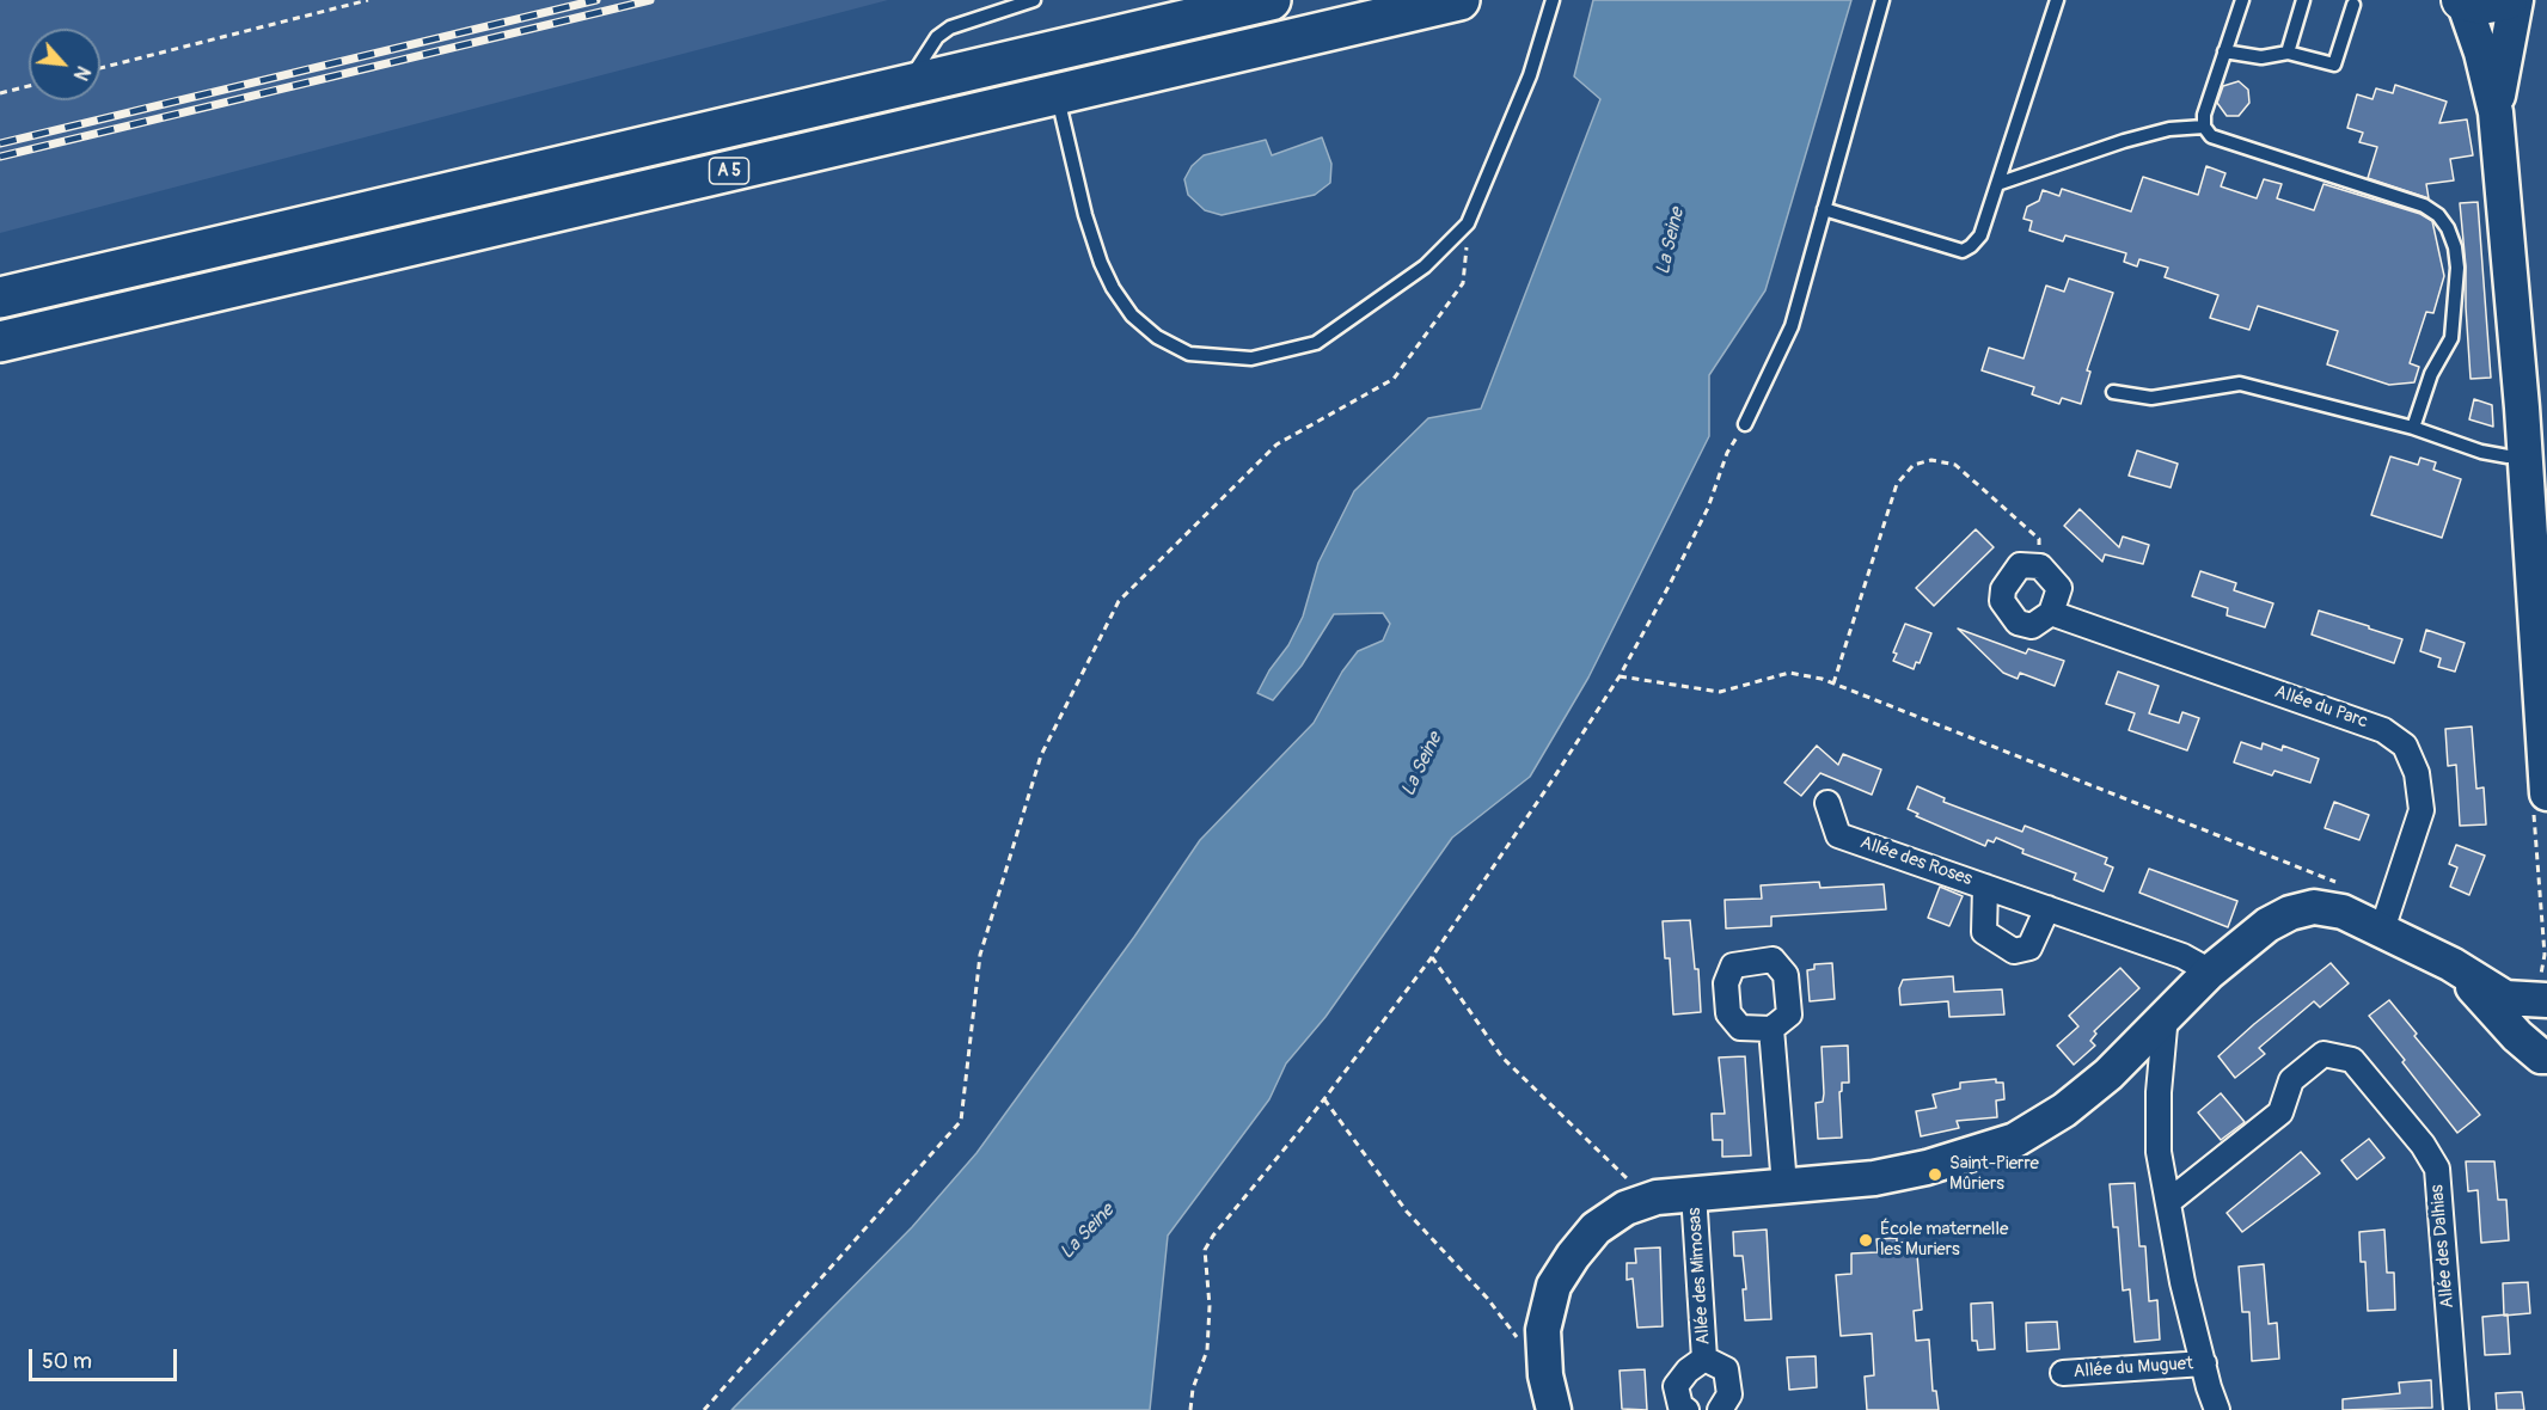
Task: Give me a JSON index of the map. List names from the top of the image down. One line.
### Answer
{"streets":{"highway":["A 5"],"street":["Allée du Parc","Allée des Roses","Allée des Dalhias","Allée des Mimosas","Allée du Muguet"]},"water":["La Seine"],"places":["Saint-Pierre Mûriers","École maternelle les Muriers"],"scale_bar":"50 m","north":"bottom right"}
